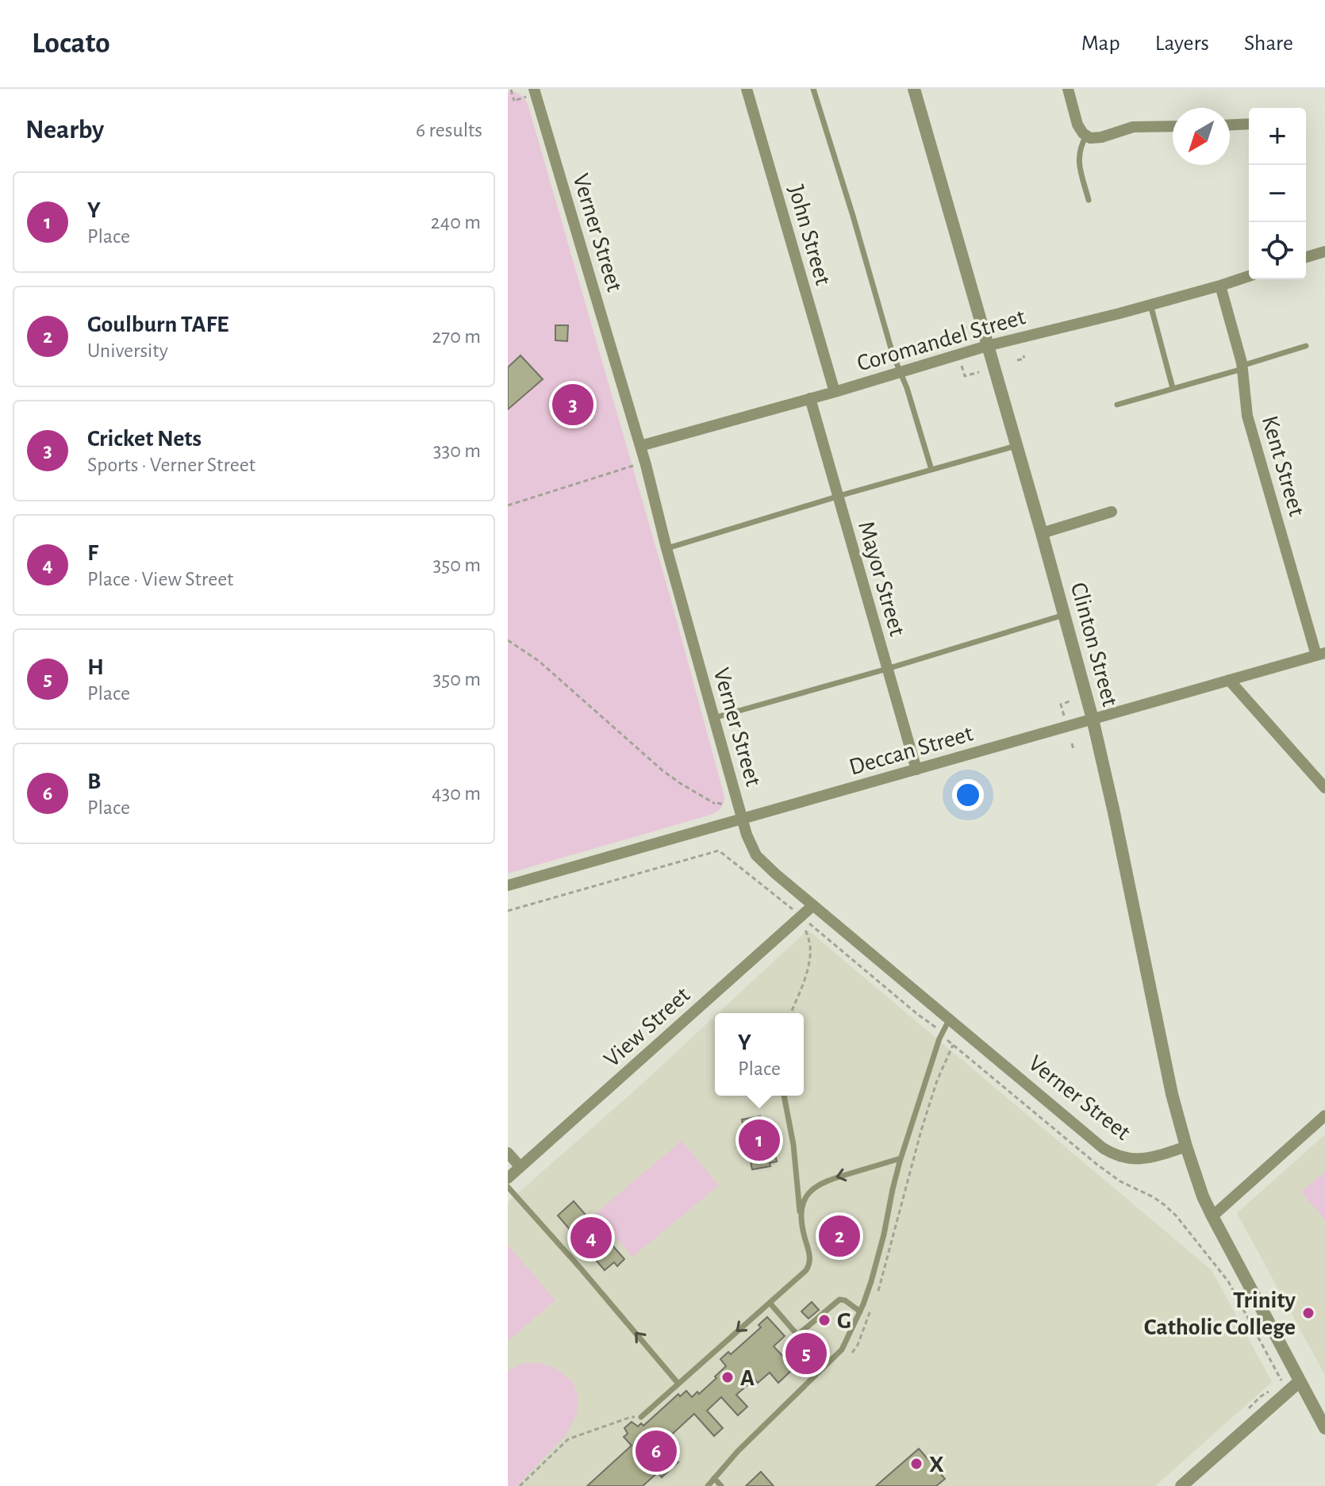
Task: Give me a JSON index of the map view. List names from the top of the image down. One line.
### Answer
{"streets":{"street":["Verner Street","John Street","Coromandel Street","Kent Street","Mayor Street","Clinton Street","Deccan Street","View Street"]},"crossings":[["Verner Street","Coromandel Street"],["Verner Street","Clinton Street"],["Verner Street","Deccan Street"],["Verner Street","View Street"],["John Street","Coromandel Street"],["Coromandel Street","Kent Street"],["Coromandel Street","Mayor Street"],["Coromandel Street","Clinton Street"],["Kent Street","Deccan Street"],["Mayor Street","Deccan Street"],["Clinton Street","Deccan Street"]],"places":["Trinity Catholic College","G","A","X"],"north":"bottom left","page":{"header":"Locato","nav":["Map","Layers","Share"],"heading":["Nearby","6 results"],"map_buttons":["+","−"],"list":[{"mark":"1","name":"Y","note":"Place","value":"240 m"},{"mark":"2","name":"Goulburn TAFE","note":"University","value":"270 m"},{"mark":"3","name":"Cricket Nets","note":"Sports · Verner Street","value":"330 m"},{"mark":"4","name":"F","note":"Place · View Street","value":"350 m"},{"mark":"5","name":"H","note":"Place","value":"350 m"},{"mark":"6","name":"B","note":"Place","value":"430 m"}],"pins":["3","1","2","4","5","6"],"popup":["Y","Place"]}}
